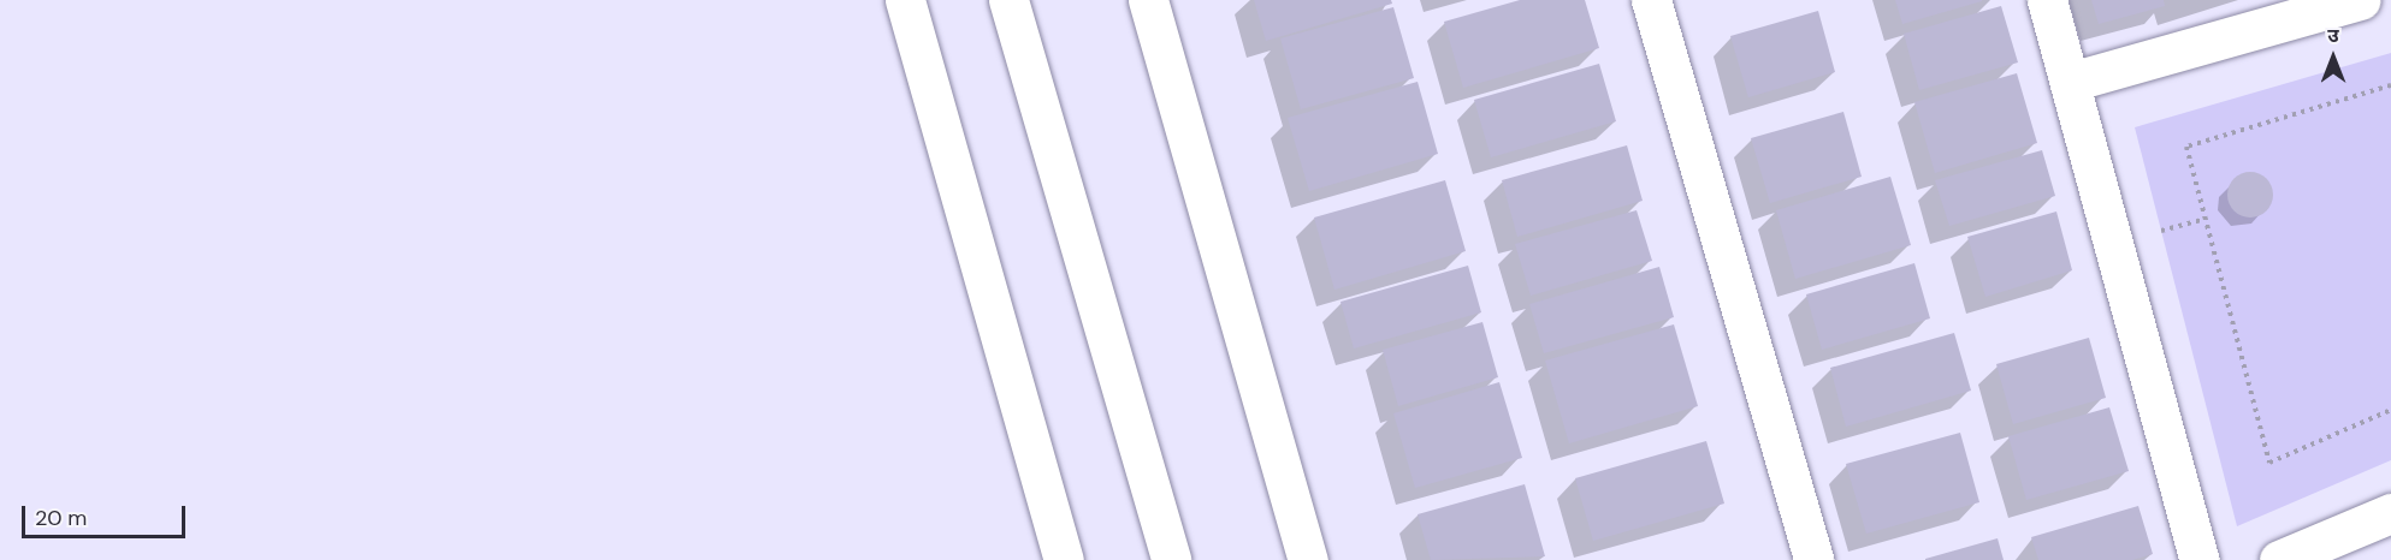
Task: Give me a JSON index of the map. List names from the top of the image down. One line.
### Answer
{"scale_bar":"20 m","north":"top"}
